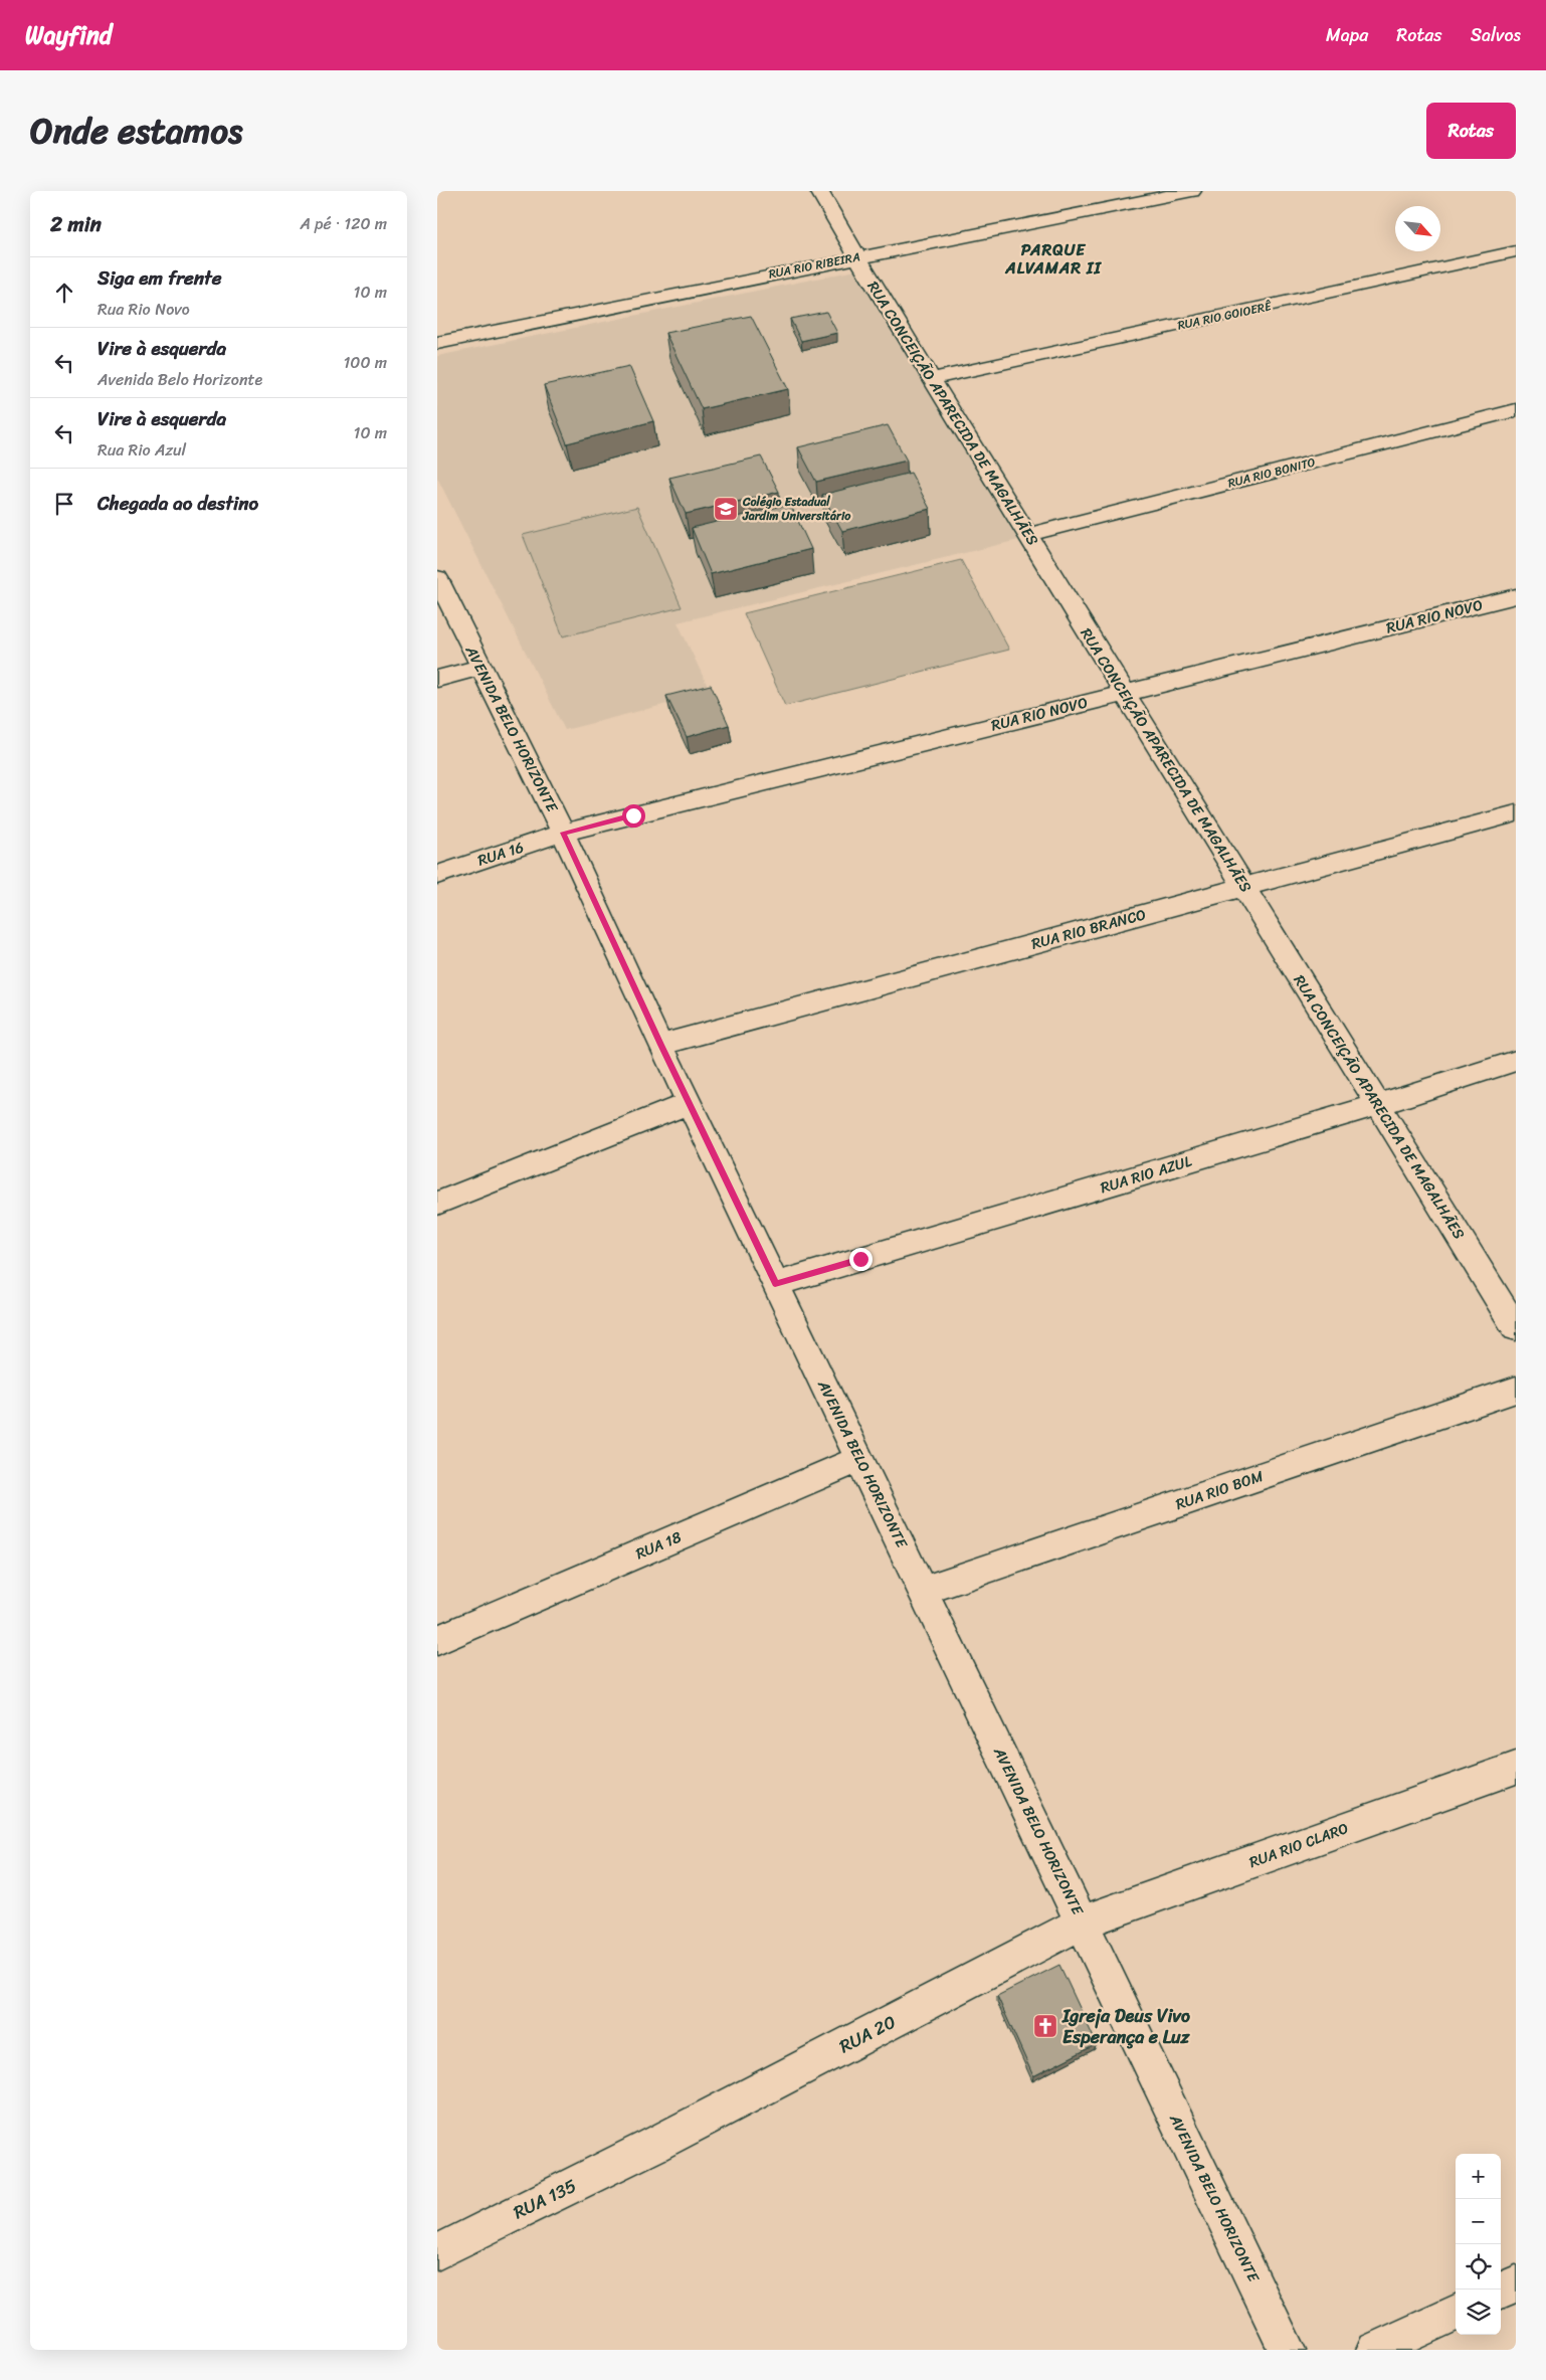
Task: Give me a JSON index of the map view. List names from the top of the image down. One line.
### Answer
{"streets":{"street":["RUA RIO RIBEIRA","RUA RIO GOIOERÊ","RUA CONCEIÇÃO APARECIDA DE MAGALHÃES","RUA RIO BONITO","RUA RIO NOVO","AVENIDA BELO HORIZONTE","RUA 16","RUA RIO BRANCO","RUA RIO AZUL","RUA RIO BOM","RUA 18","RUA RIO CLARO","RUA 20","RUA 135"]},"crossings":[["RUA RIO RIBEIRA","RUA CONCEIÇÃO APARECIDA DE MAGALHÃES"],["RUA RIO GOIOERÊ","RUA CONCEIÇÃO APARECIDA DE MAGALHÃES"],["RUA CONCEIÇÃO APARECIDA DE MAGALHÃES","RUA RIO BONITO"],["RUA CONCEIÇÃO APARECIDA DE MAGALHÃES","RUA RIO NOVO"],["RUA CONCEIÇÃO APARECIDA DE MAGALHÃES","RUA RIO BRANCO"],["RUA CONCEIÇÃO APARECIDA DE MAGALHÃES","RUA RIO AZUL"],["RUA RIO NOVO","AVENIDA BELO HORIZONTE"],["RUA RIO NOVO","RUA 16"],["AVENIDA BELO HORIZONTE","RUA 16"],["AVENIDA BELO HORIZONTE","RUA RIO BRANCO"],["AVENIDA BELO HORIZONTE","RUA RIO AZUL"],["AVENIDA BELO HORIZONTE","RUA RIO BOM"],["AVENIDA BELO HORIZONTE","RUA 18"],["AVENIDA BELO HORIZONTE","RUA RIO CLARO"],["AVENIDA BELO HORIZONTE","RUA 20"],["RUA RIO CLARO","RUA 20"],["RUA 20","RUA 135"]],"districts":["PARQUE ALVAMAR II"],"places":{"school or university":["Colégio Estadual Jardim Universitário"],"church":["Igreja Deus Vivo Esperança e Luz"]},"north":"bottom right","page":{"header":"Wayfind","nav":["Mapa","Rotas","Salvos"],"title":"Onde estamos","buttons":"Rotas","heading":["2 min","A pé · 120 m"],"list":[["Siga em frente","Rua Rio Novo","10 m"],["Vire à esquerda","Avenida Belo Horizonte","100 m"],["Vire à esquerda","Rua Rio Azul","10 m"],"Chegada ao destino"],"map_buttons":["+","−"]}}
